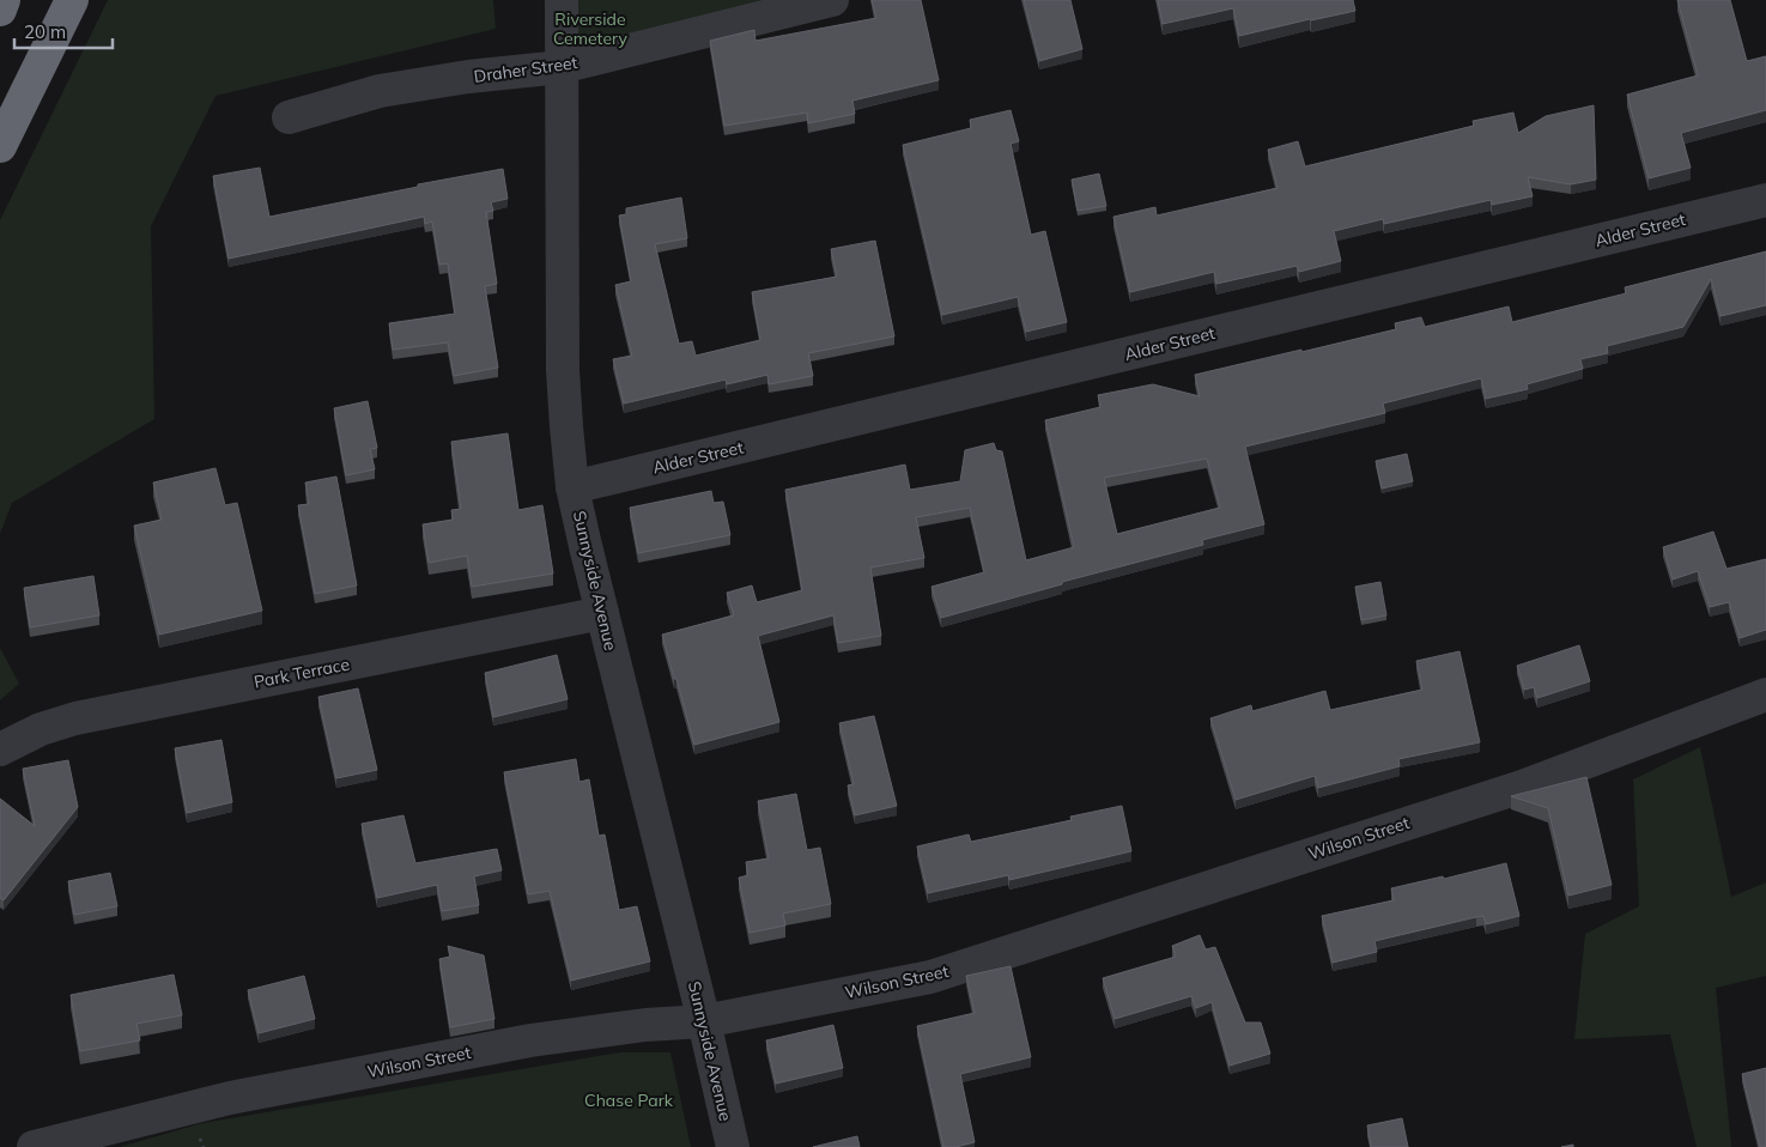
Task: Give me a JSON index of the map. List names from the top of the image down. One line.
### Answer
{"streets":{"street":["Draher Street","Alder Street","Sunnyside Avenue","Park Terrace","Wilson Street"]},"crossings":[["Draher Street","Sunnyside Avenue"],["Alder Street","Sunnyside Avenue"],["Sunnyside Avenue","Park Terrace"],["Sunnyside Avenue","Wilson Street"]],"parks":["Riverside Cemetery","Chase Park"],"scale_bar":"20 m"}
